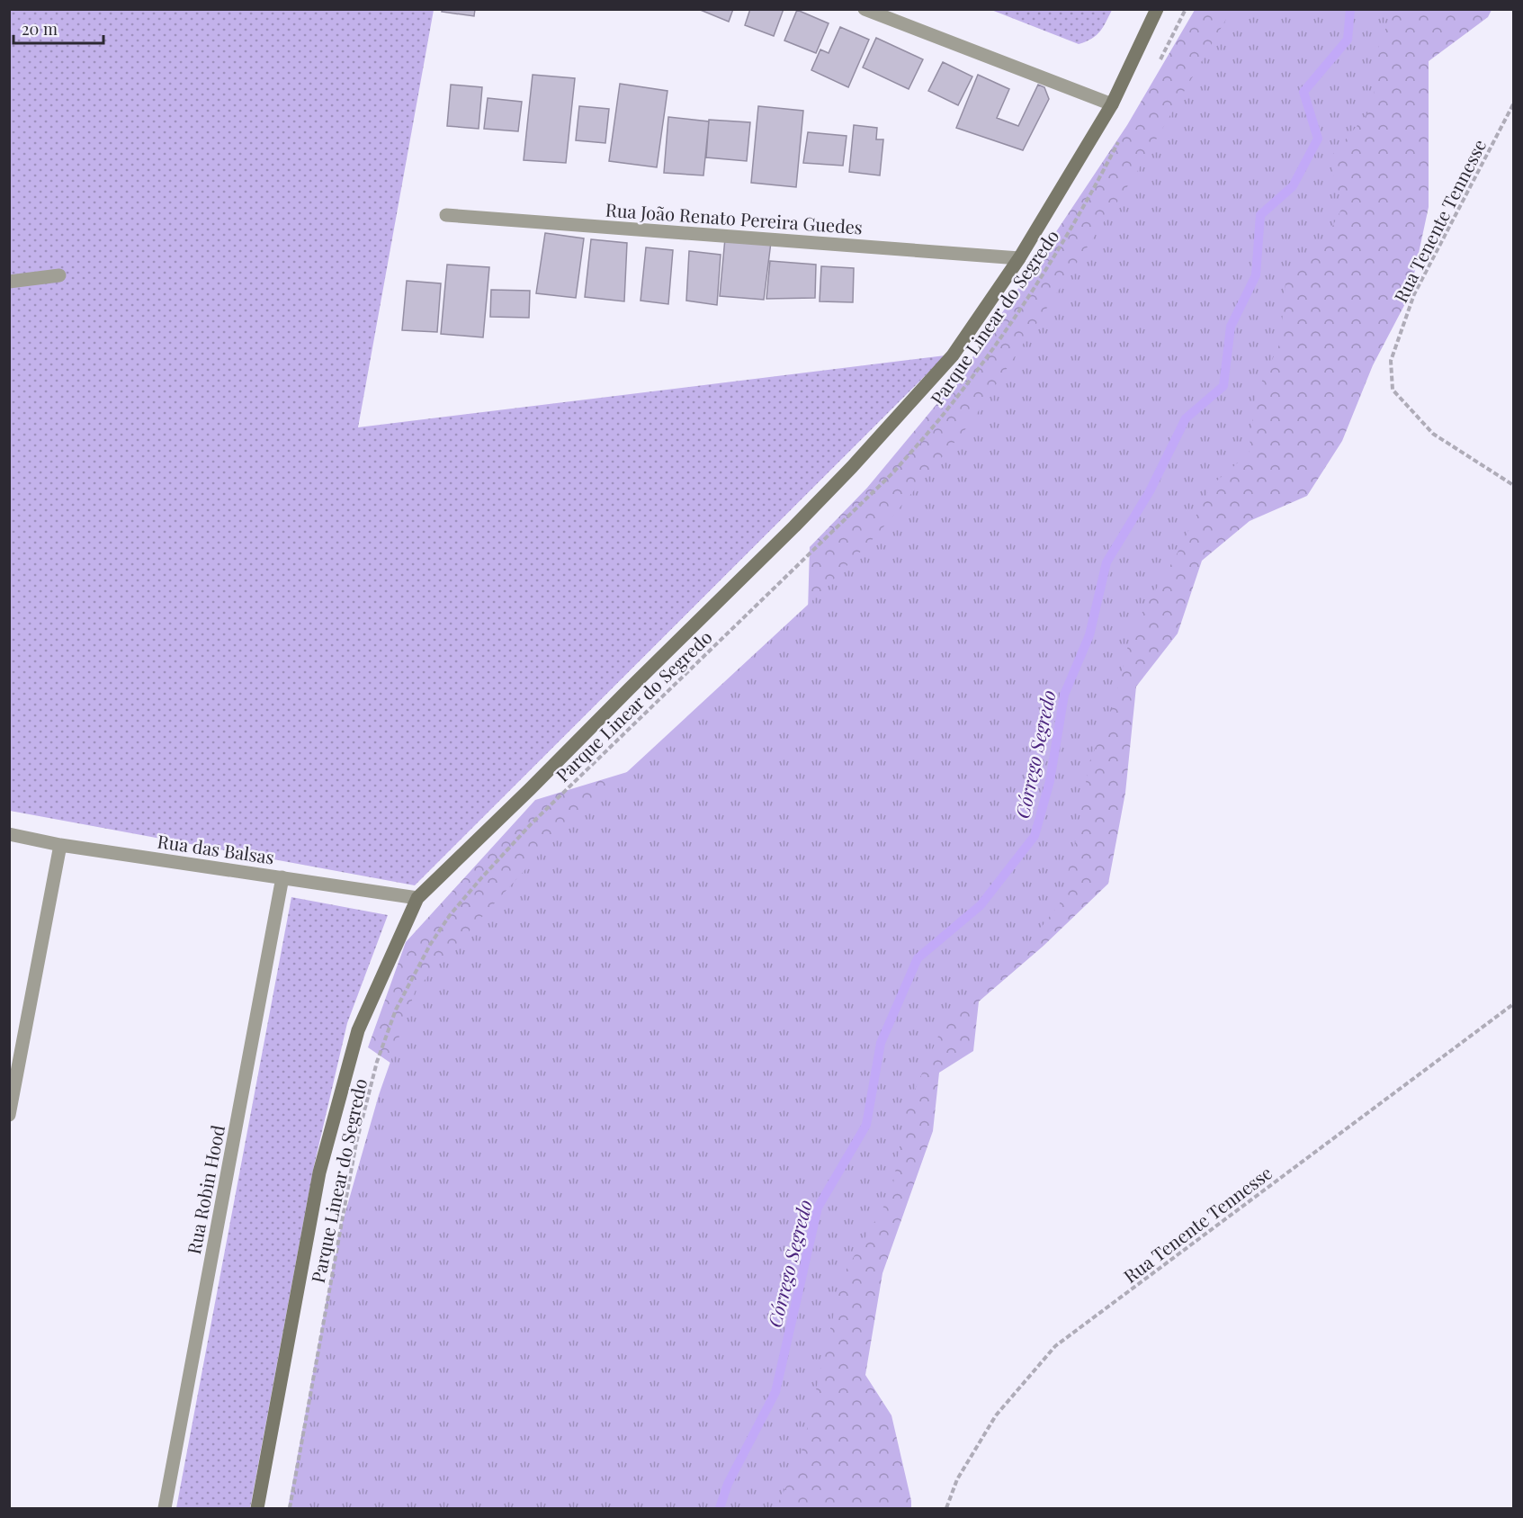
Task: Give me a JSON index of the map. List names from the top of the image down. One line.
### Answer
{"streets":{"street":["Rua João Renato Pereira Guedes","Rua das Balsas","Rua Robin Hood"],"path":["Rua Tenente Tennesse","Parque Linear do Segredo"]},"crossings":[["Rua das Balsas","Rua Robin Hood"]],"water":["Córrego Segredo"],"scale_bar":"20 m"}
